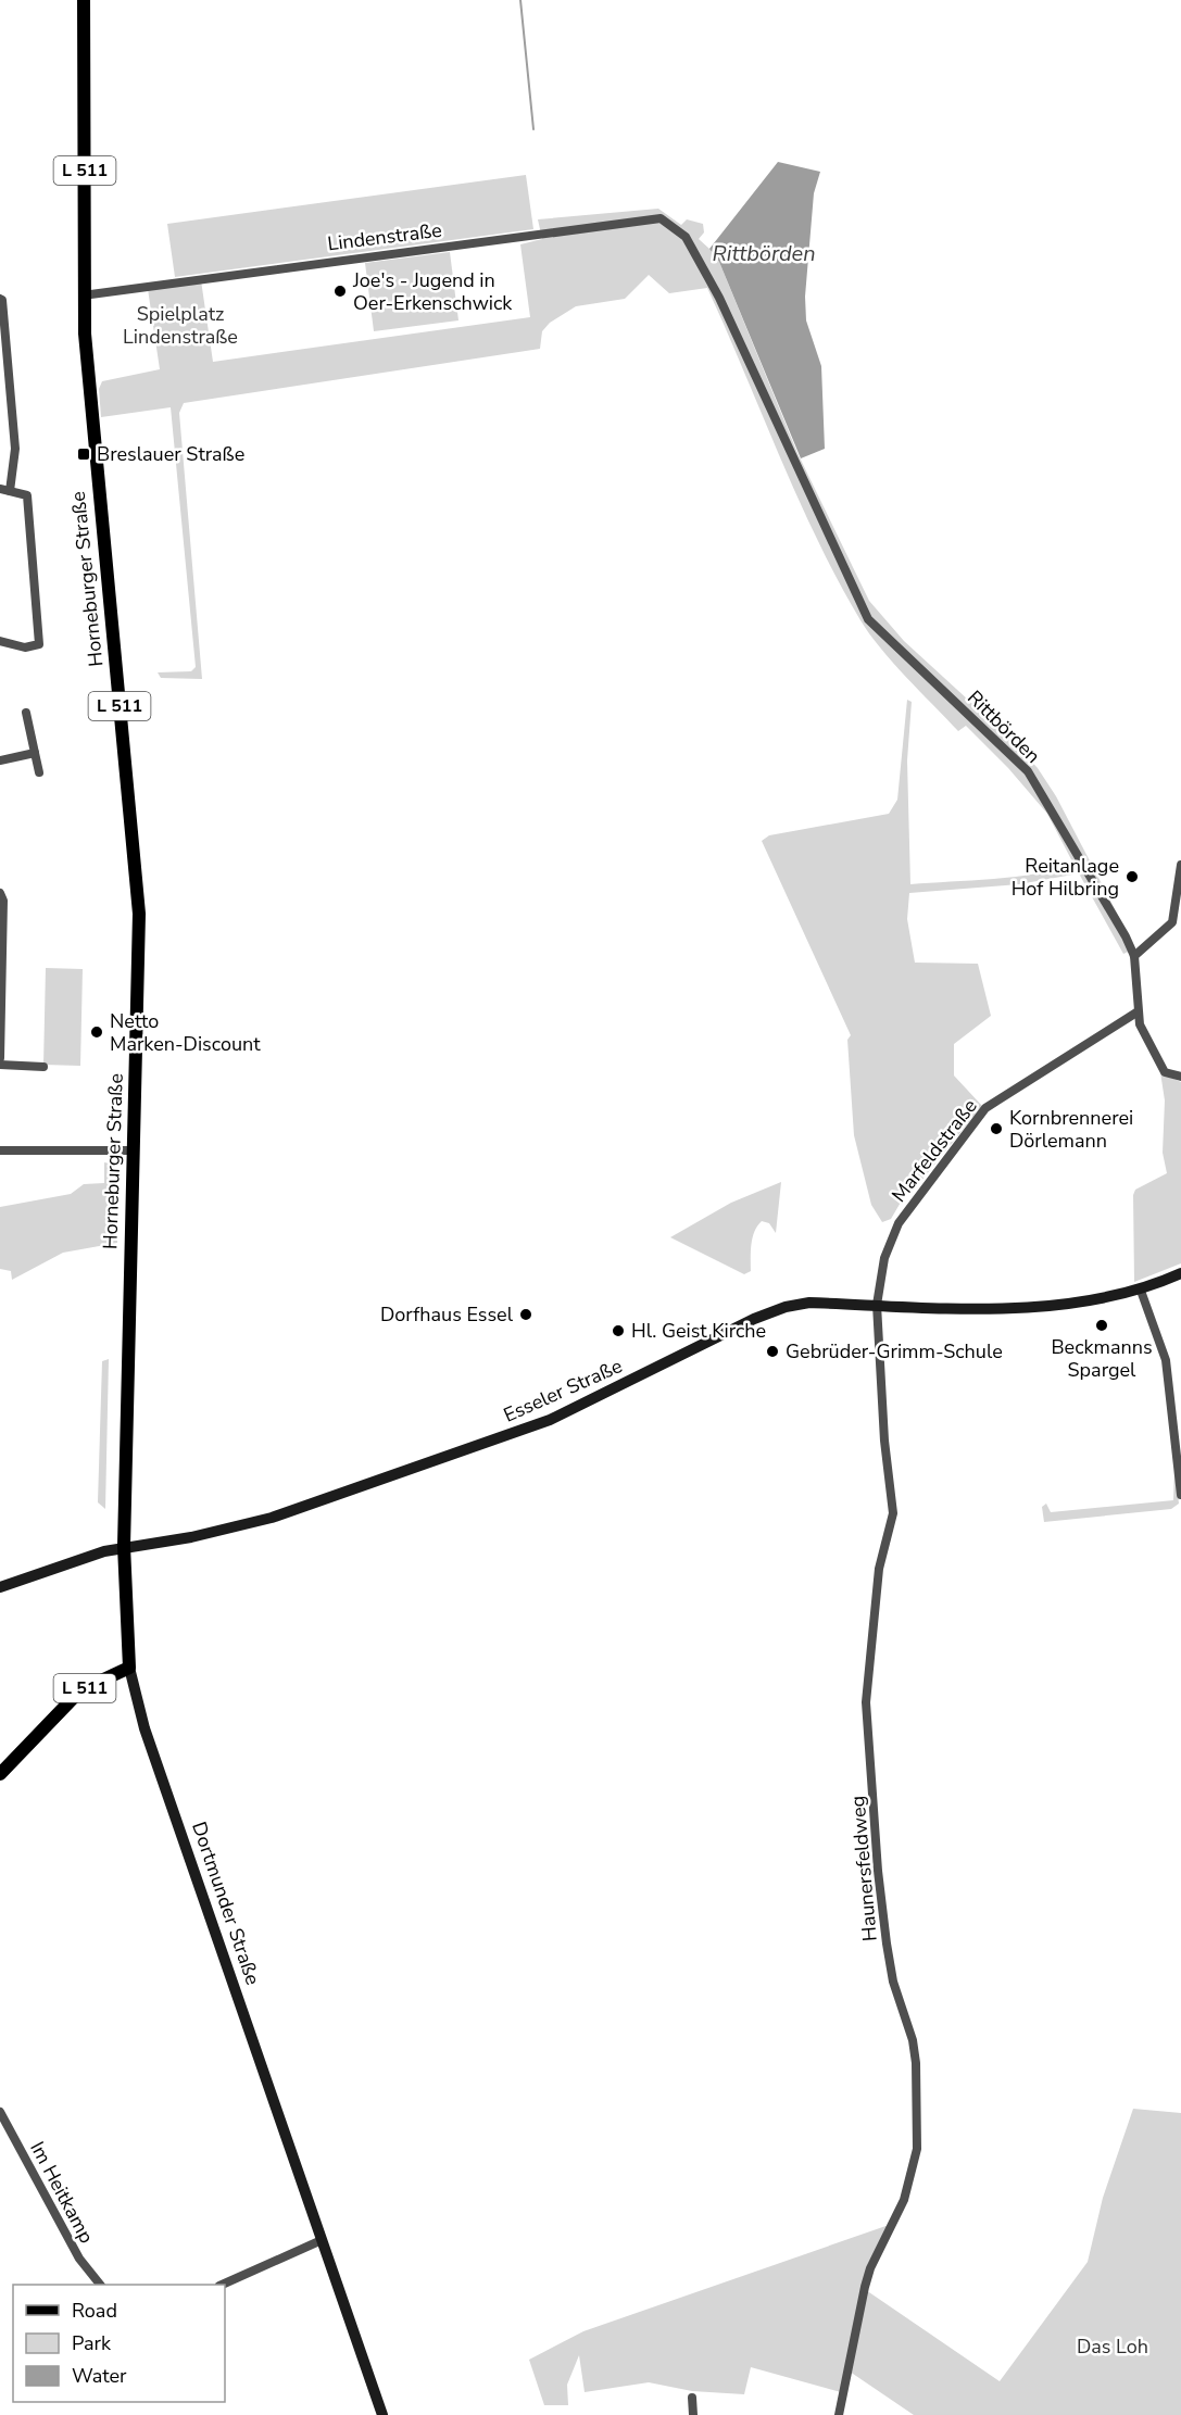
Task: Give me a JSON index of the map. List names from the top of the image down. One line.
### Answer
{"streets":{"main road":["L 511","Horneburger Straße","Esseler Straße","Dortmunder Straße"],"street":["Lindenstraße","Rittbörden","Marfeldstraße","Haunersfeldweg","Im Heitkamp"]},"crossings":[["L 511","Dortmunder Straße"],["Lindenstraße","Horneburger Straße"],["Lindenstraße","Rittbörden"],["Horneburger Straße","Dortmunder Straße"],["Rittbörden","Marfeldstraße"],["Marfeldstraße","Esseler Straße"],["Marfeldstraße","Haunersfeldweg"],["Esseler Straße","Haunersfeldweg"],["Esseler Straße","Dortmunder Straße"]],"water":["Rittbörden"],"parks":["Spielplatz Lindenstraße","Das Loh"],"places":{"other":["Joe's - Jugend in Oer-Erkenschwick","Reitanlage Hof Hilbring","Netto Marken-Discount","Kornbrennerei Dörlemann","Dorfhaus Essel","Beckmanns Spargel","Hl. Geist Kirche","Gebrüder-Grimm-Schule"],"transit":["Breslauer Straße"]},"legend":["Road","Park","Water"]}
